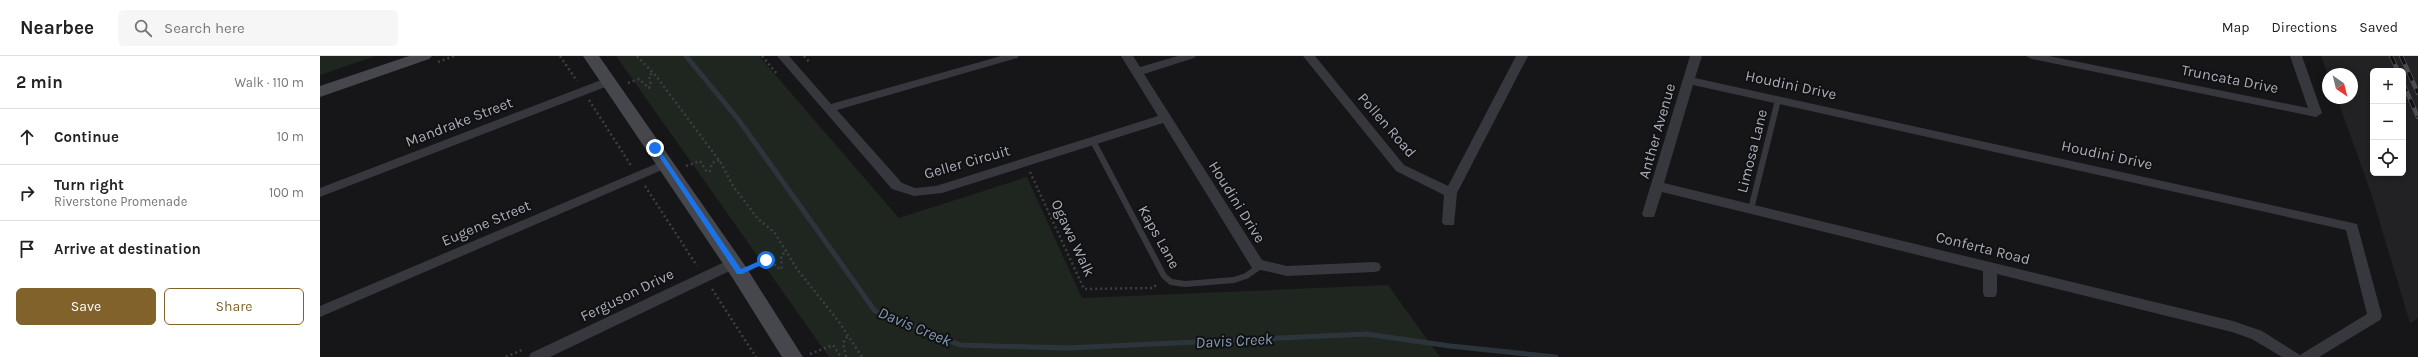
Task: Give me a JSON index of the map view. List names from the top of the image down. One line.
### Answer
{"streets":{"street":["Truncata Drive","Houdini Drive","Mandrake Street","Pollen Road","Anther Avenue","Geller Circuit","Eugene Street","Conferta Road","Ferguson Drive"],"lane":["Limosa Lane","Kaps Lane"],"path":["Ogawa Walk"]},"crossings":[["Houdini Drive","Anther Avenue"],["Houdini Drive","Limosa Lane"],["Houdini Drive","Geller Circuit"],["Houdini Drive","Kaps Lane"],["Anther Avenue","Conferta Road"],["Limosa Lane","Conferta Road"],["Geller Circuit","Kaps Lane"],["Geller Circuit","Ogawa Walk"],["Kaps Lane","Ogawa Walk"]],"water":["Davis Creek"],"north":"bottom right","page":{"header":"Nearbee","search":"Search here","nav":["Map","Directions","Saved"],"heading":["2 min","Walk · 110 m"],"map_buttons":["+","−"],"list":[["Continue","10 m"],["Turn right","Riverstone Promenade","100 m"],"Arrive at destination"],"buttons":["Save","Share"]}}
